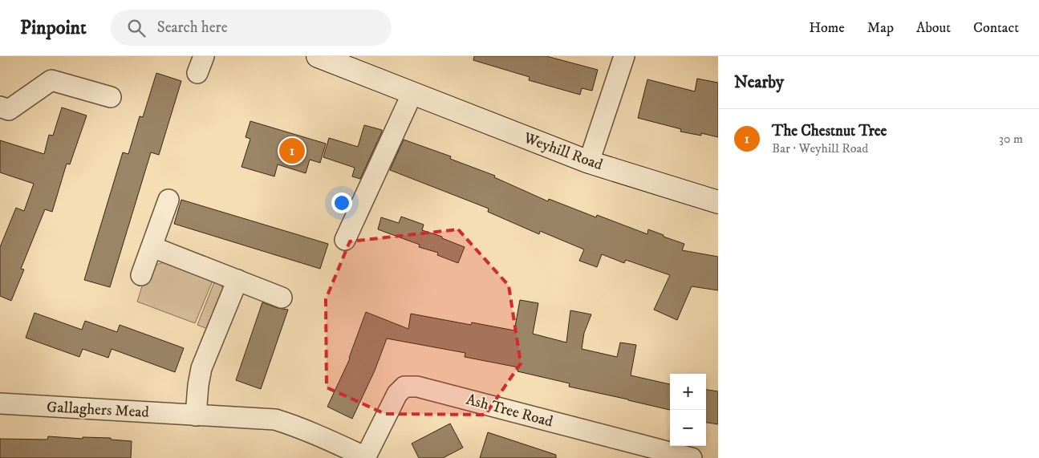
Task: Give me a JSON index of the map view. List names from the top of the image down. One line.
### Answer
{"streets":{"main road":["Weyhill Road"],"street":["Gallaghers Mead","Ash Tree Road"]},"crossings":[["Gallaghers Mead","Ash Tree Road"]],"page":{"header":"Pinpoint","search":"Search here","nav":["Home","Map","About","Contact"],"heading":"Nearby","list":[{"mark":"1","name":"The Chestnut Tree","note":"Bar · Weyhill Road","value":"30 m"}],"pins":"1","map_buttons":["+","−"]}}
